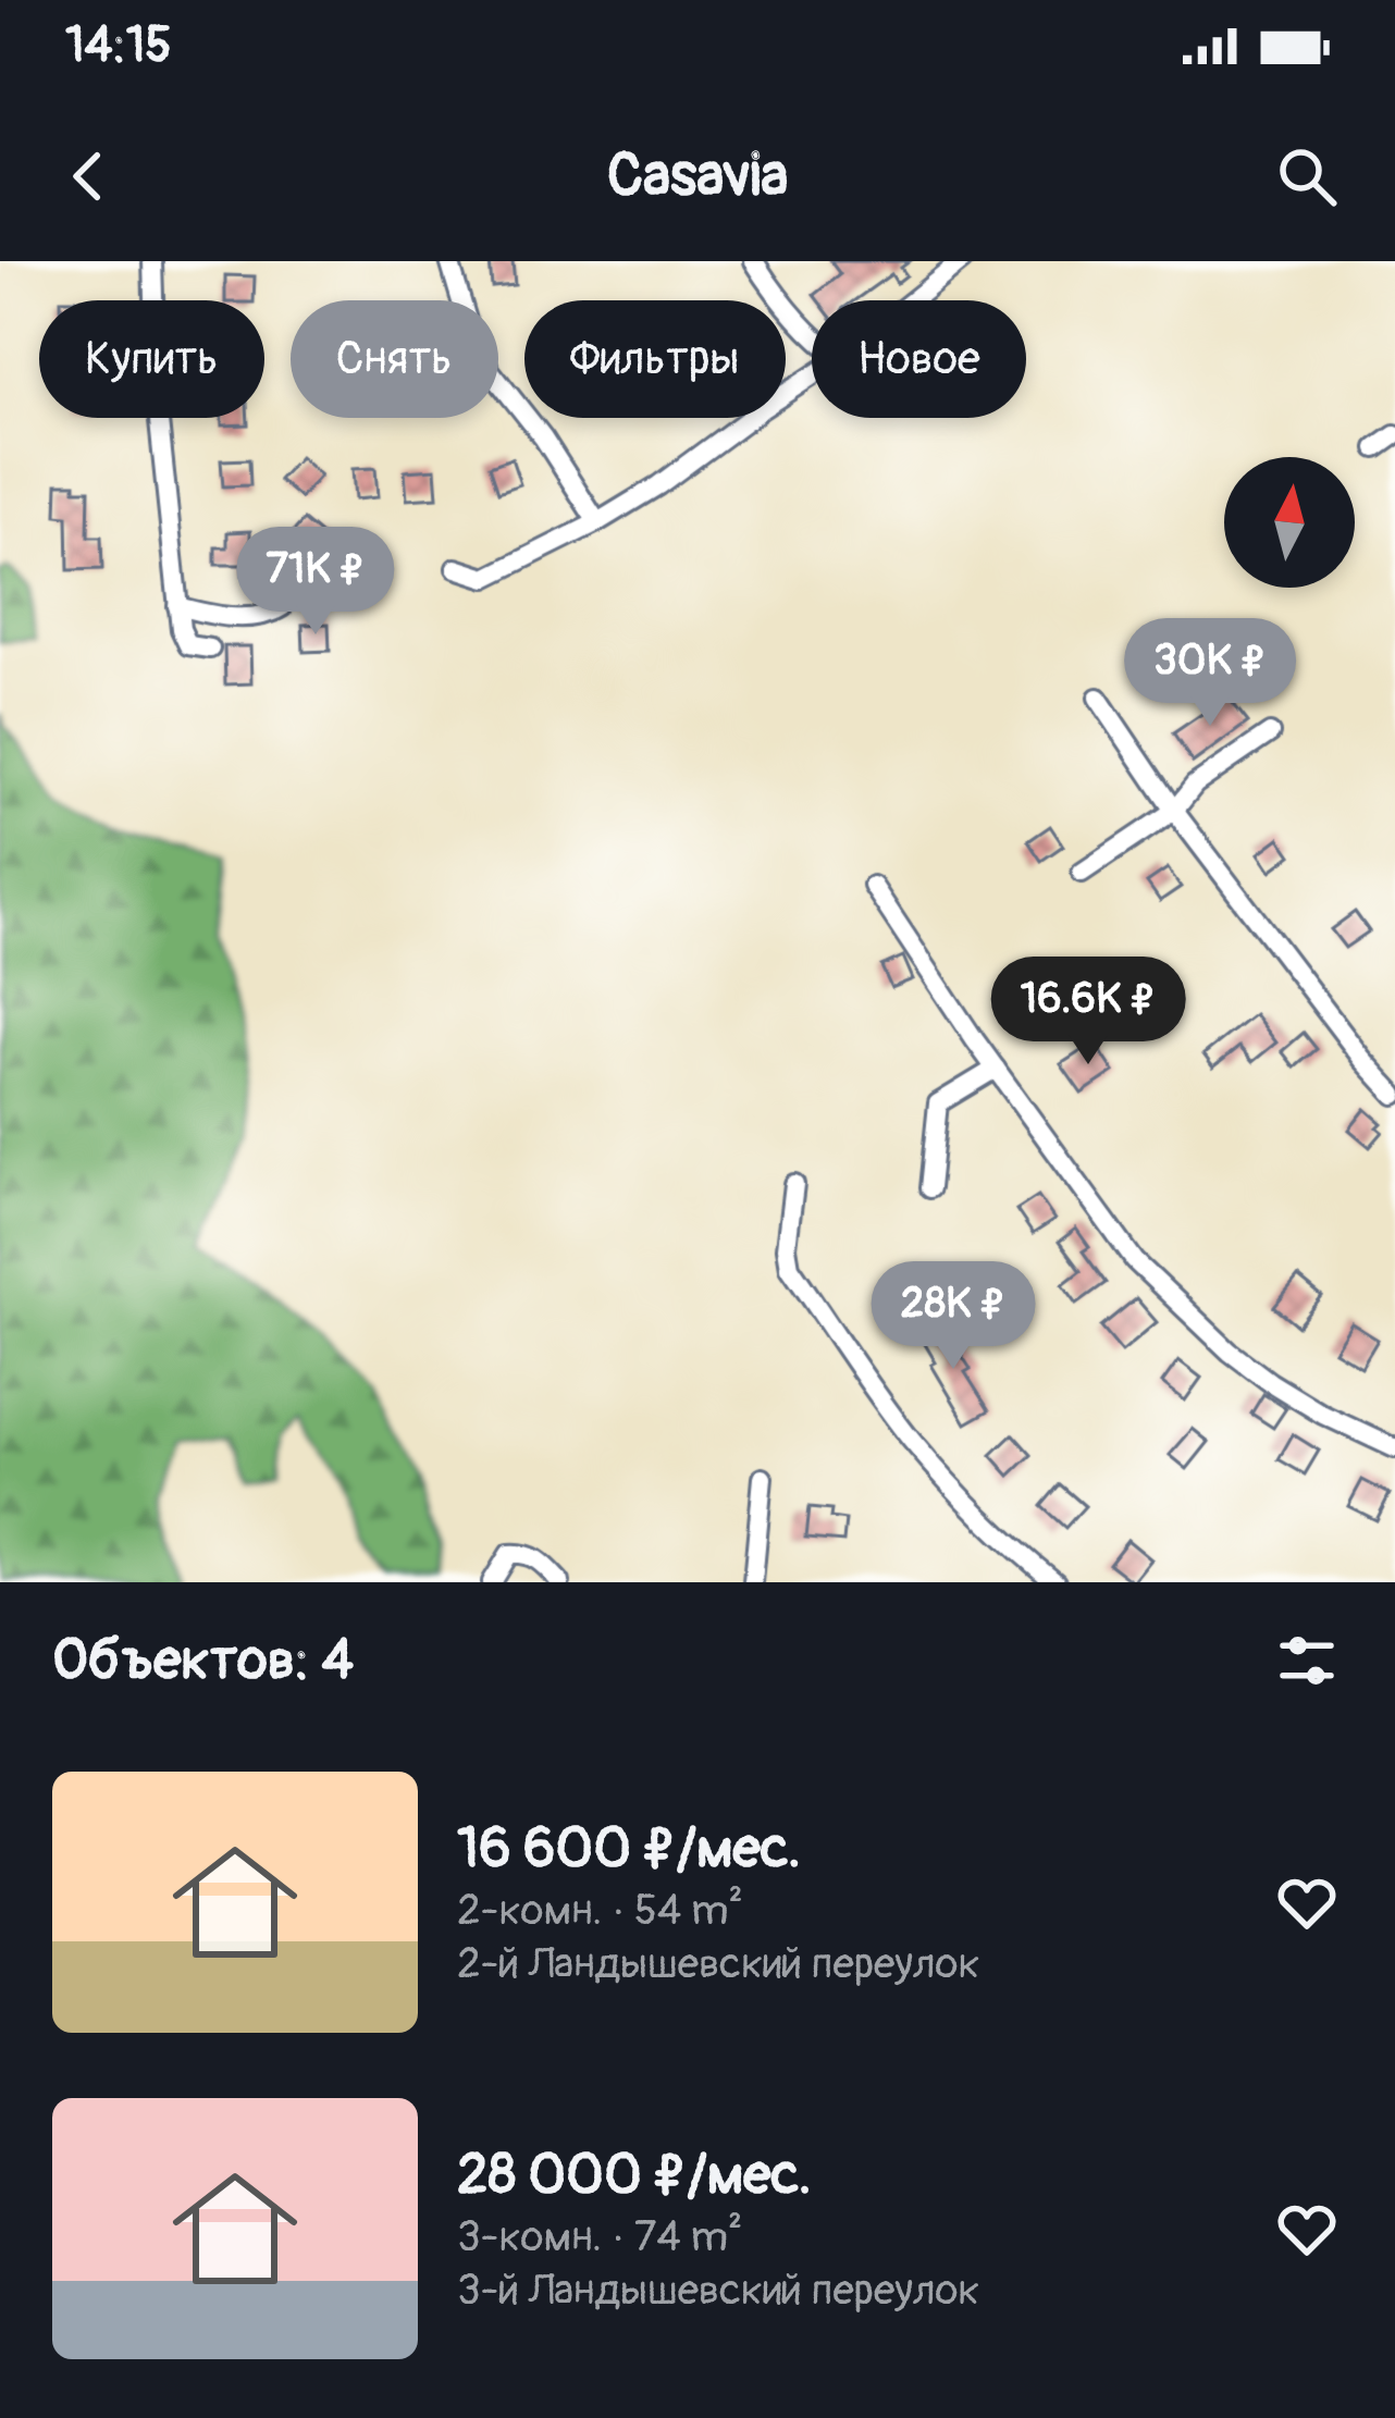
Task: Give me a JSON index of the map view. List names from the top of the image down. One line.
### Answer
{"north":"top","page":{"status":"14:15","header":"Casavia","chip":["Купить","Снять","Фильтры","Новое"],"price":["71K ₽","30K ₽","16.6K ₽","28K ₽"],"heading":"Объектов: 4","list":[{"name":"16 600 ₽/мес.","note":"2-комн. · 54 m² · 2-й Ландышевский переулок"},{"name":"28 000 ₽/мес.","note":"3-комн. · 74 m² · 3-й Ландышевский переулок"}]}}
